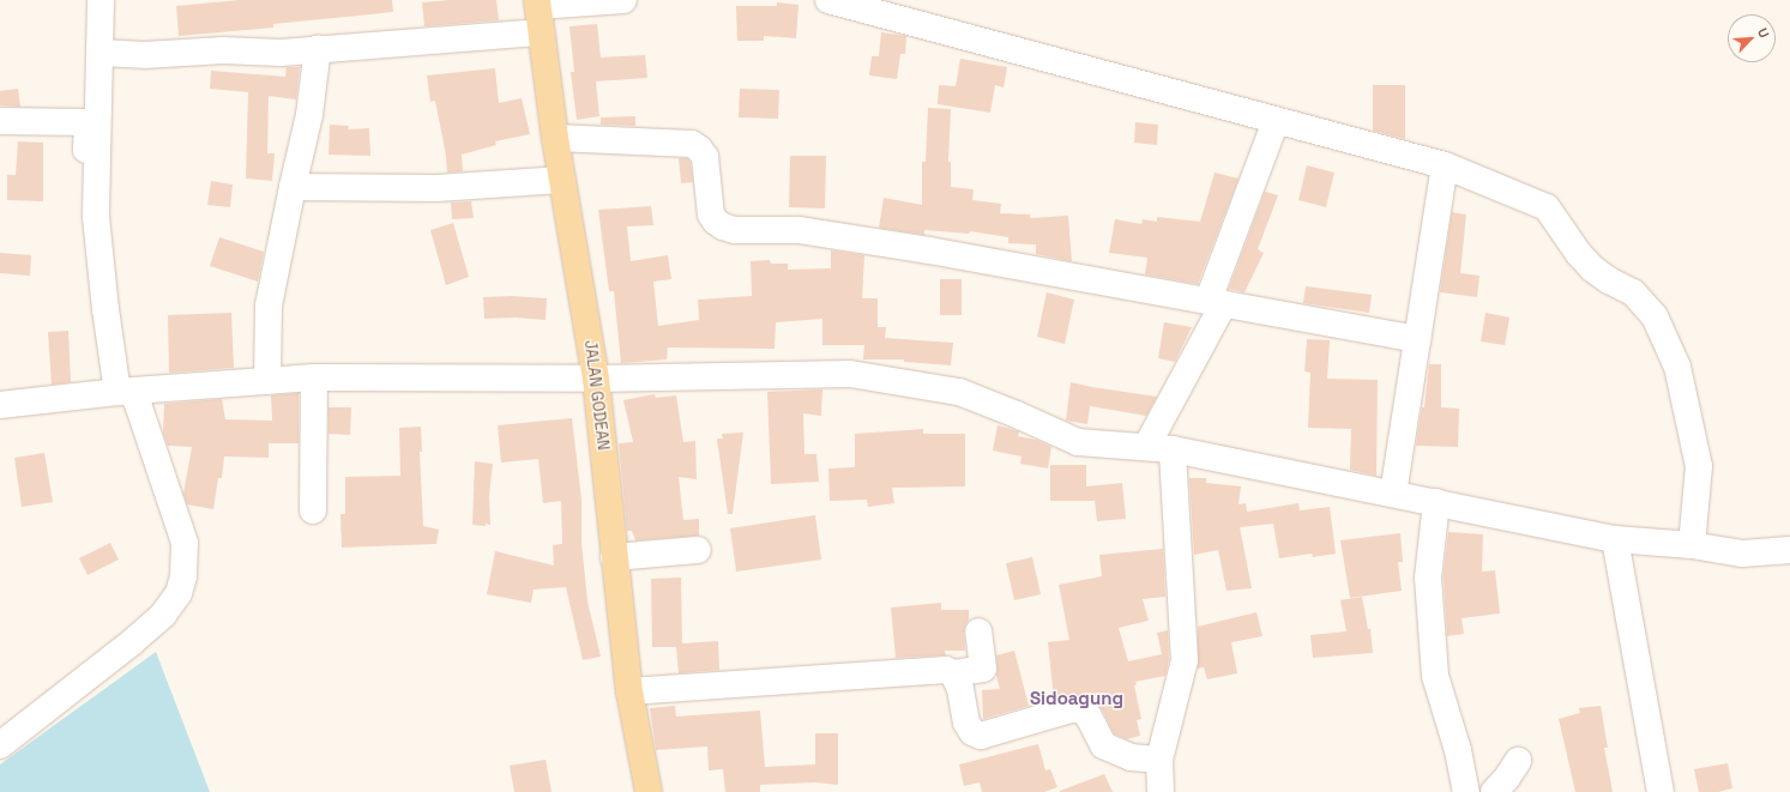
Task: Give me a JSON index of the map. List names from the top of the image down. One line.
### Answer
{"streets":{"main road":["JALAN GODEAN"]},"districts":["Sidoagung"],"north":"top right"}
